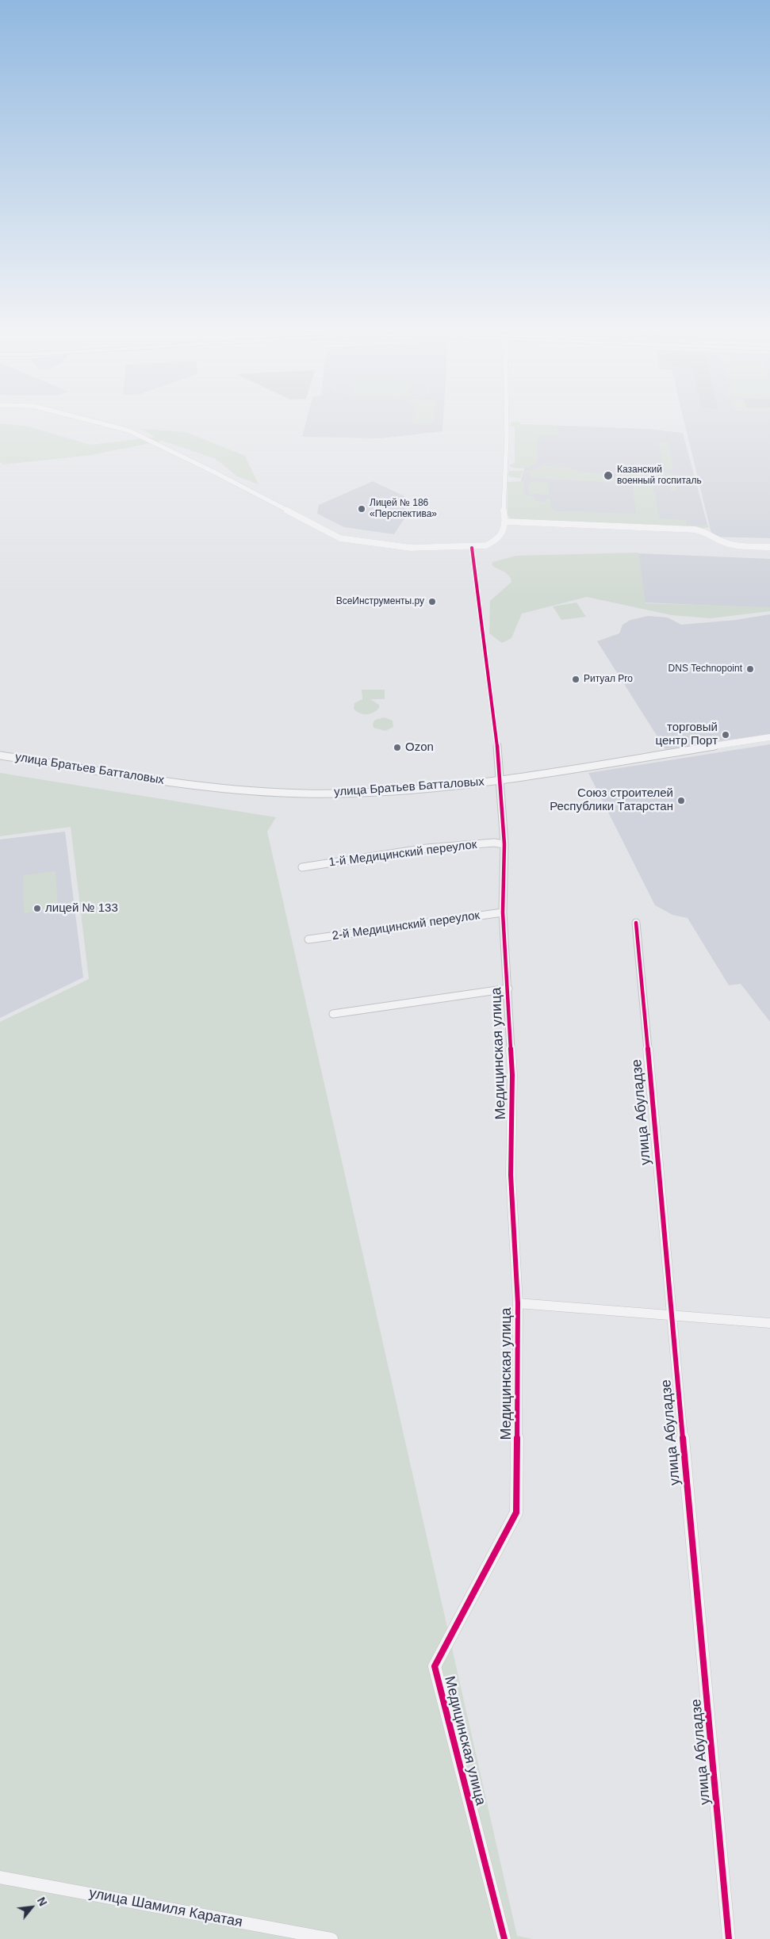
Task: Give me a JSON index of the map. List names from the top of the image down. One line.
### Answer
{"streets":{"street":["улица Братьев Батталовых","1-й Медицинский переулок","2-й Медицинский переулок","Медицинская улица","улица Абуладзе","улица Шамиля Каратая"]},"crossings":[["улица Братьев Батталовых","Медицинская улица"],["1-й Медицинский переулок","Медицинская улица"],["2-й Медицинский переулок","Медицинская улица"]],"places":["Казанский военный госпиталь","Лицей № 186 «Перспектива»","ВсеИнструменты.ру","DNS Technopoint","Ритуал Pro","торговый центр Порт","Ozon","Союз строителей Республики Татарстан","лицей № 133"],"north":"top right"}
